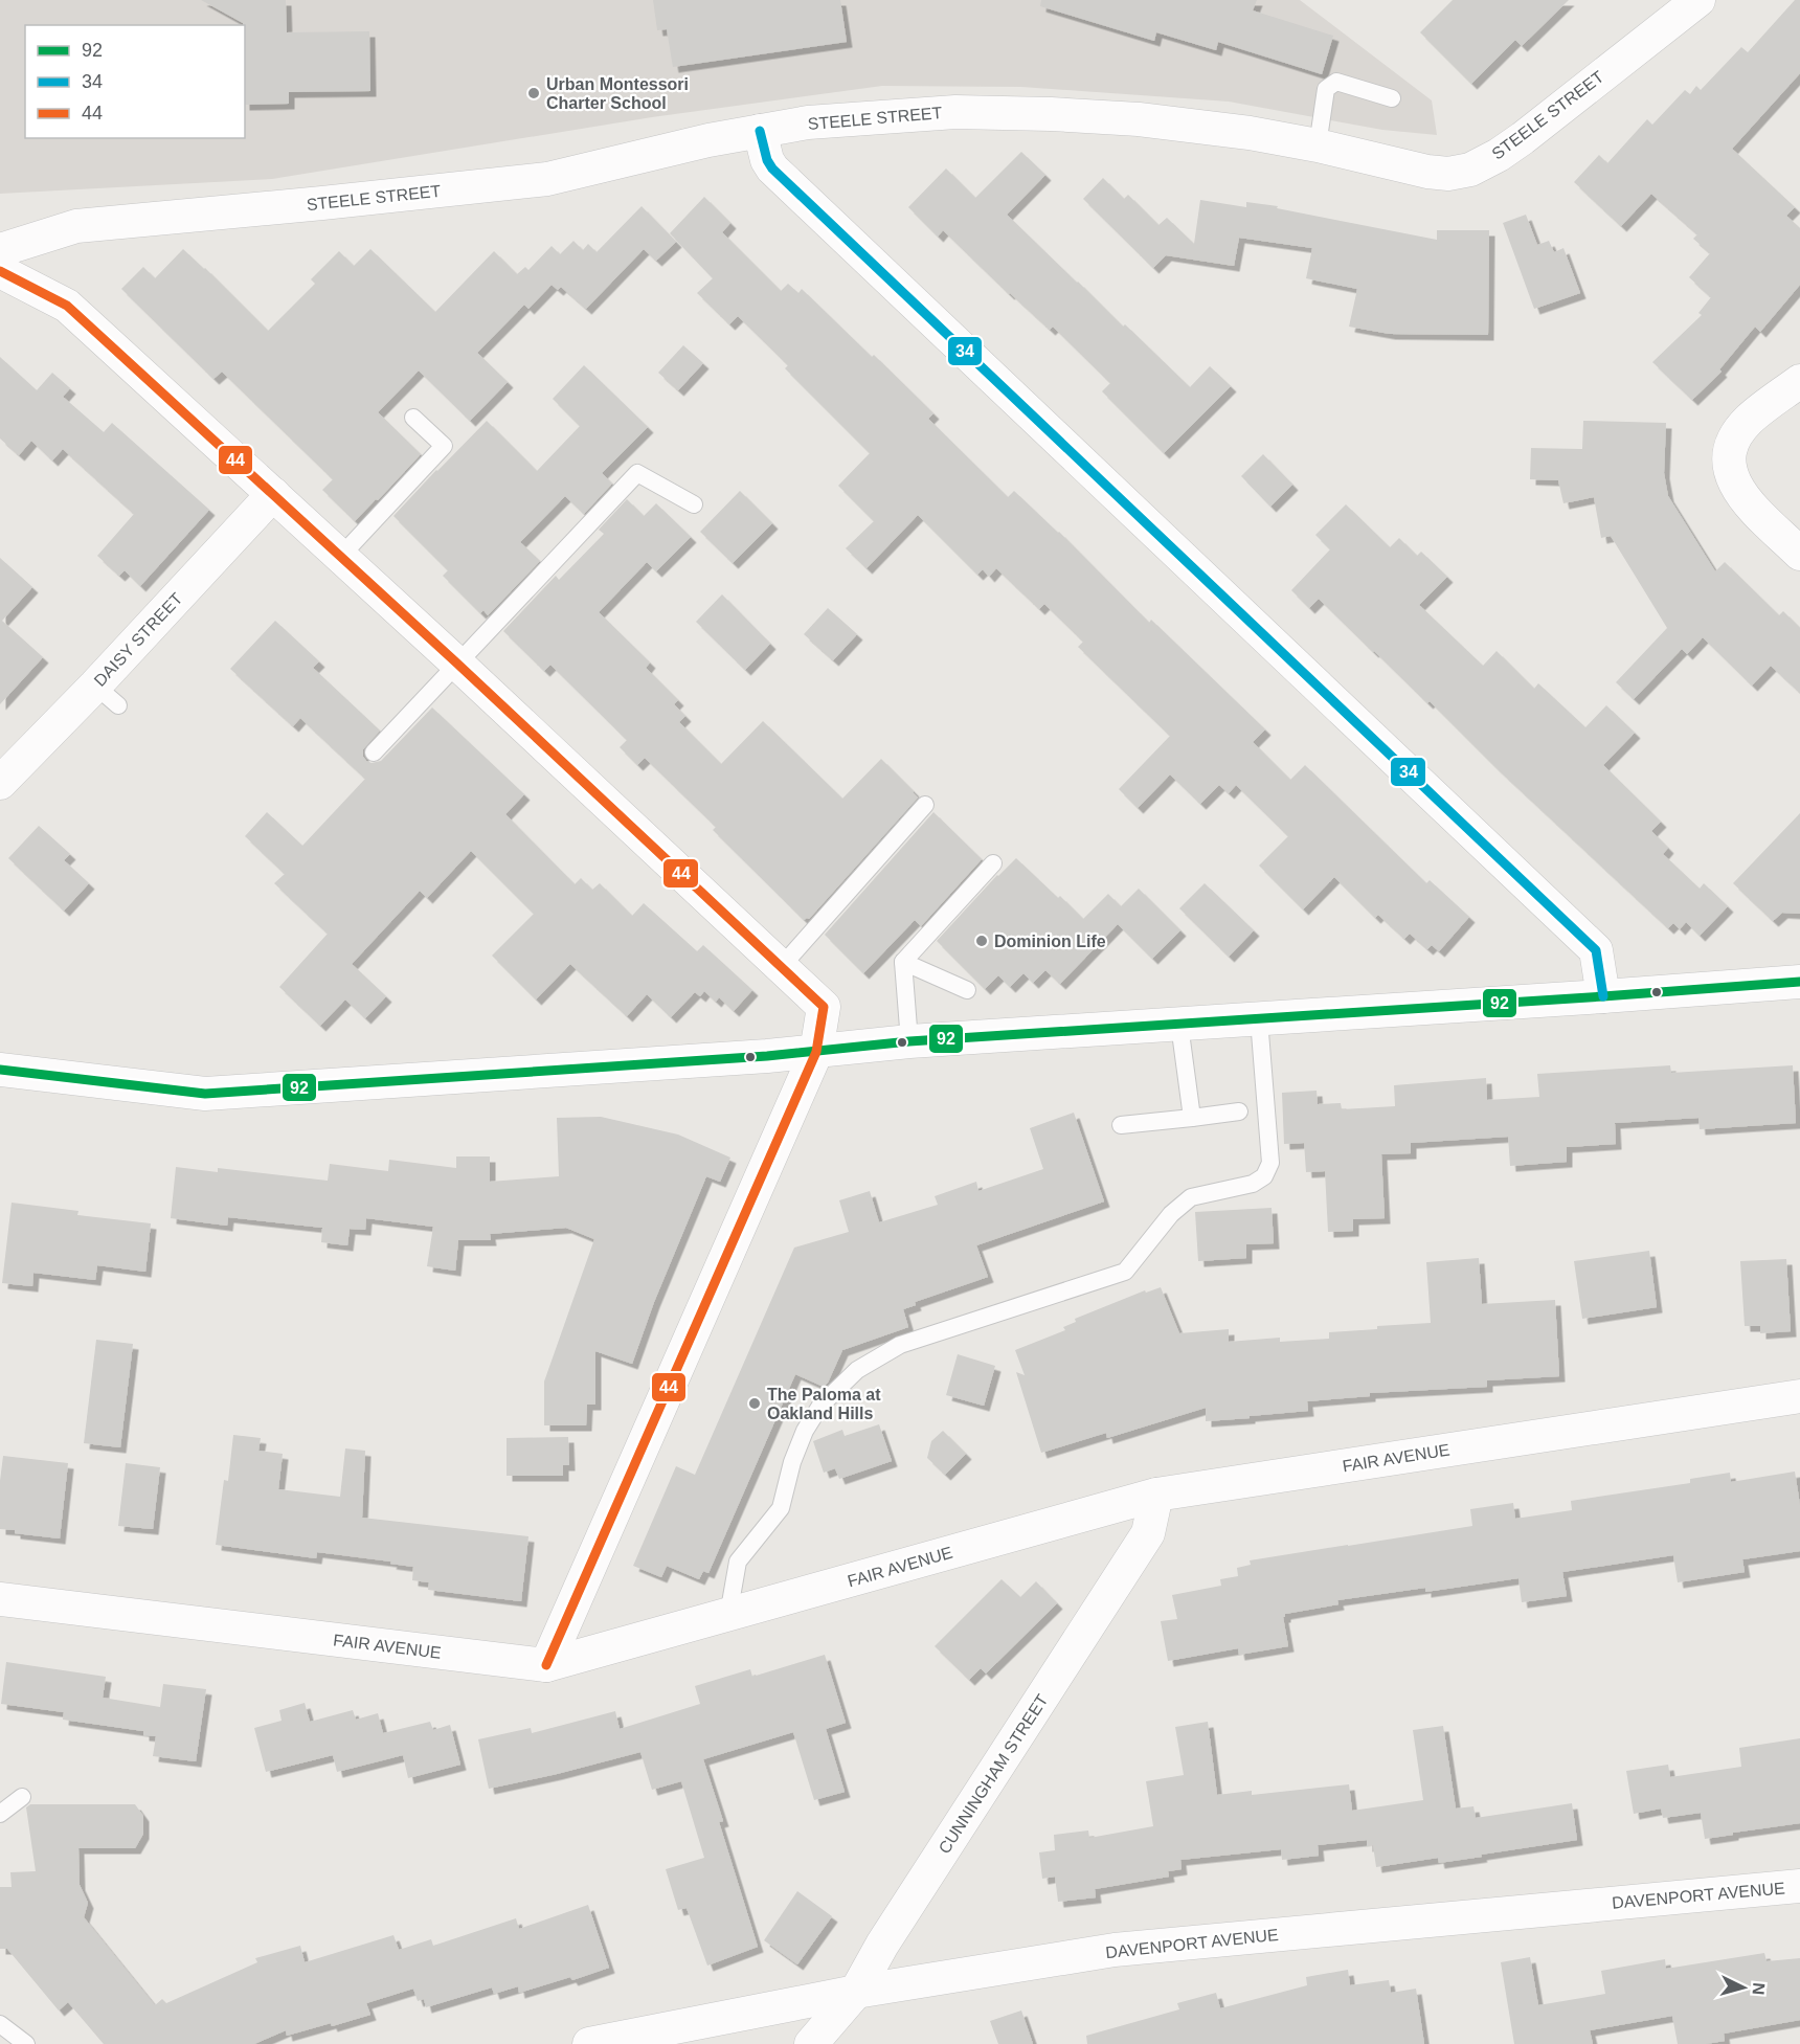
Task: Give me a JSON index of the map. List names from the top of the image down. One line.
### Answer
{"streets":{"street":["STEELE STREET","DAISY STREET","FAIR AVENUE","CUNNINGHAM STREET","DAVENPORT AVENUE"]},"crossings":[["FAIR AVENUE","CUNNINGHAM STREET"],["CUNNINGHAM STREET","DAVENPORT AVENUE"]],"places":["Urban Montessori Charter School","Dominion Life","The Paloma at Oakland Hills"],"lines":["transit line 34","transit line 44","transit line 92"],"legend":["92","34","44"],"north":"right"}
